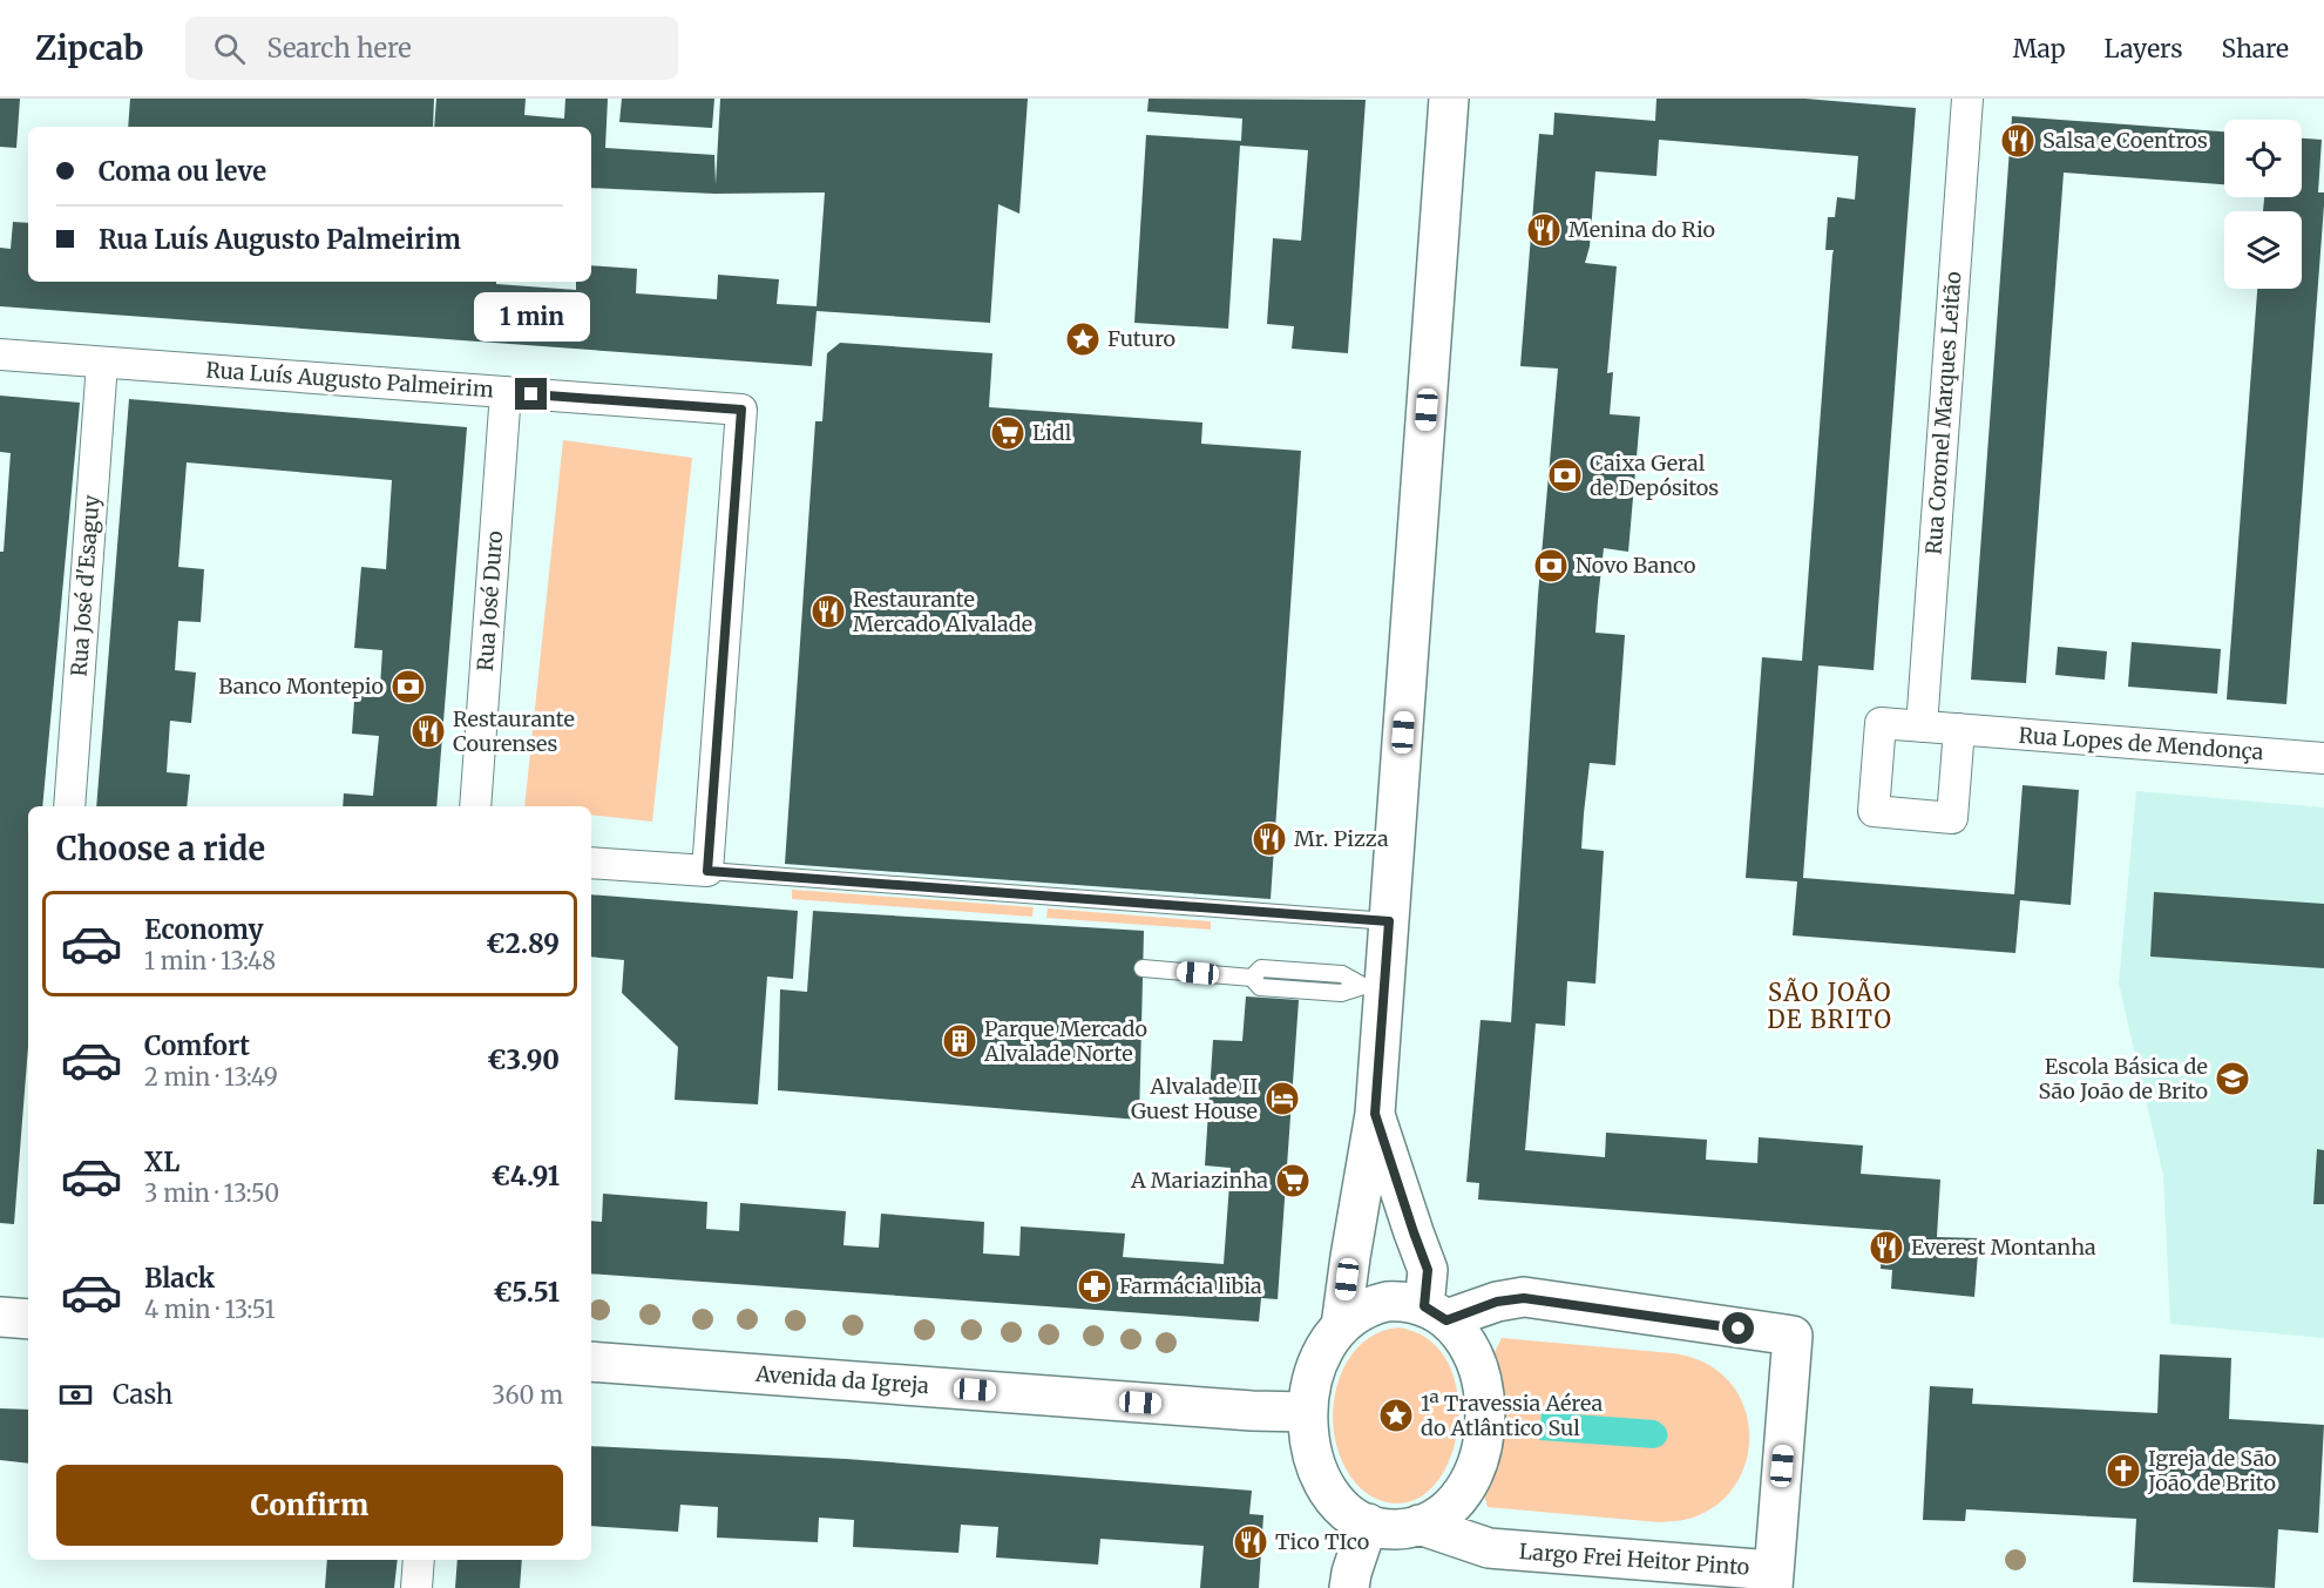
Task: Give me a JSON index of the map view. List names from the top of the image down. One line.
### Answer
{"streets":{"street":["Rua Luís Augusto Palmeirim","Rua Coronel Marques Leitão","Rua José d'Esaguy","Rua José Duro","Rua Lopes de Mendonça","Avenida da Igreja","Largo Frei Heitor Pinto"]},"crossings":[["Rua Luís Augusto Palmeirim","Rua José d'Esaguy"],["Rua Luís Augusto Palmeirim","Rua José Duro"],["Rua Coronel Marques Leitão","Rua Lopes de Mendonça"],["Avenida da Igreja","Largo Frei Heitor Pinto"]],"districts":["SÃO JOÃO DE BRITO"],"places":{"restaurant":["Salsa e Coentros","Menina do Rio","Restaurante Mercado Alvalade","Restaurante Courenses","Mr. Pizza","Everest Montanha","Tico TIco"],"place":["Futuro","1ª Travessia Aérea do Atlântico Sul"],"supermarket":["Lidl","A Mariazinha"],"bank":["Caixa Geral de Depósitos","Novo Banco","Banco Montepio"],"building":["Parque Mercado Alvalade Norte"],"school or university":["Escola Básica de São João de Brito"],"hotel":["Alvalade II Guest House"],"pharmacy":["Farmácia libia"],"church":["Igreja de São João de Brito"]},"page":{"header":"Zipcab","search":"Search here","nav":["Map","Layers","Share"],"banner":["Coma ou leve","Rua Luís Augusto Palmeirim"],"bubble":"1 min","heading":"Choose a ride","list":[{"name":"Economy","note":"1 min · 13:48","value":"€2.89"},{"name":"Comfort","note":"2 min · 13:49","value":"€3.90"},{"name":"XL","note":"3 min · 13:50","value":"€4.91"},{"name":"Black","note":"4 min · 13:51","value":"€5.51"}],"pay":["Cash","360 m"],"buttons":"Confirm"}}
